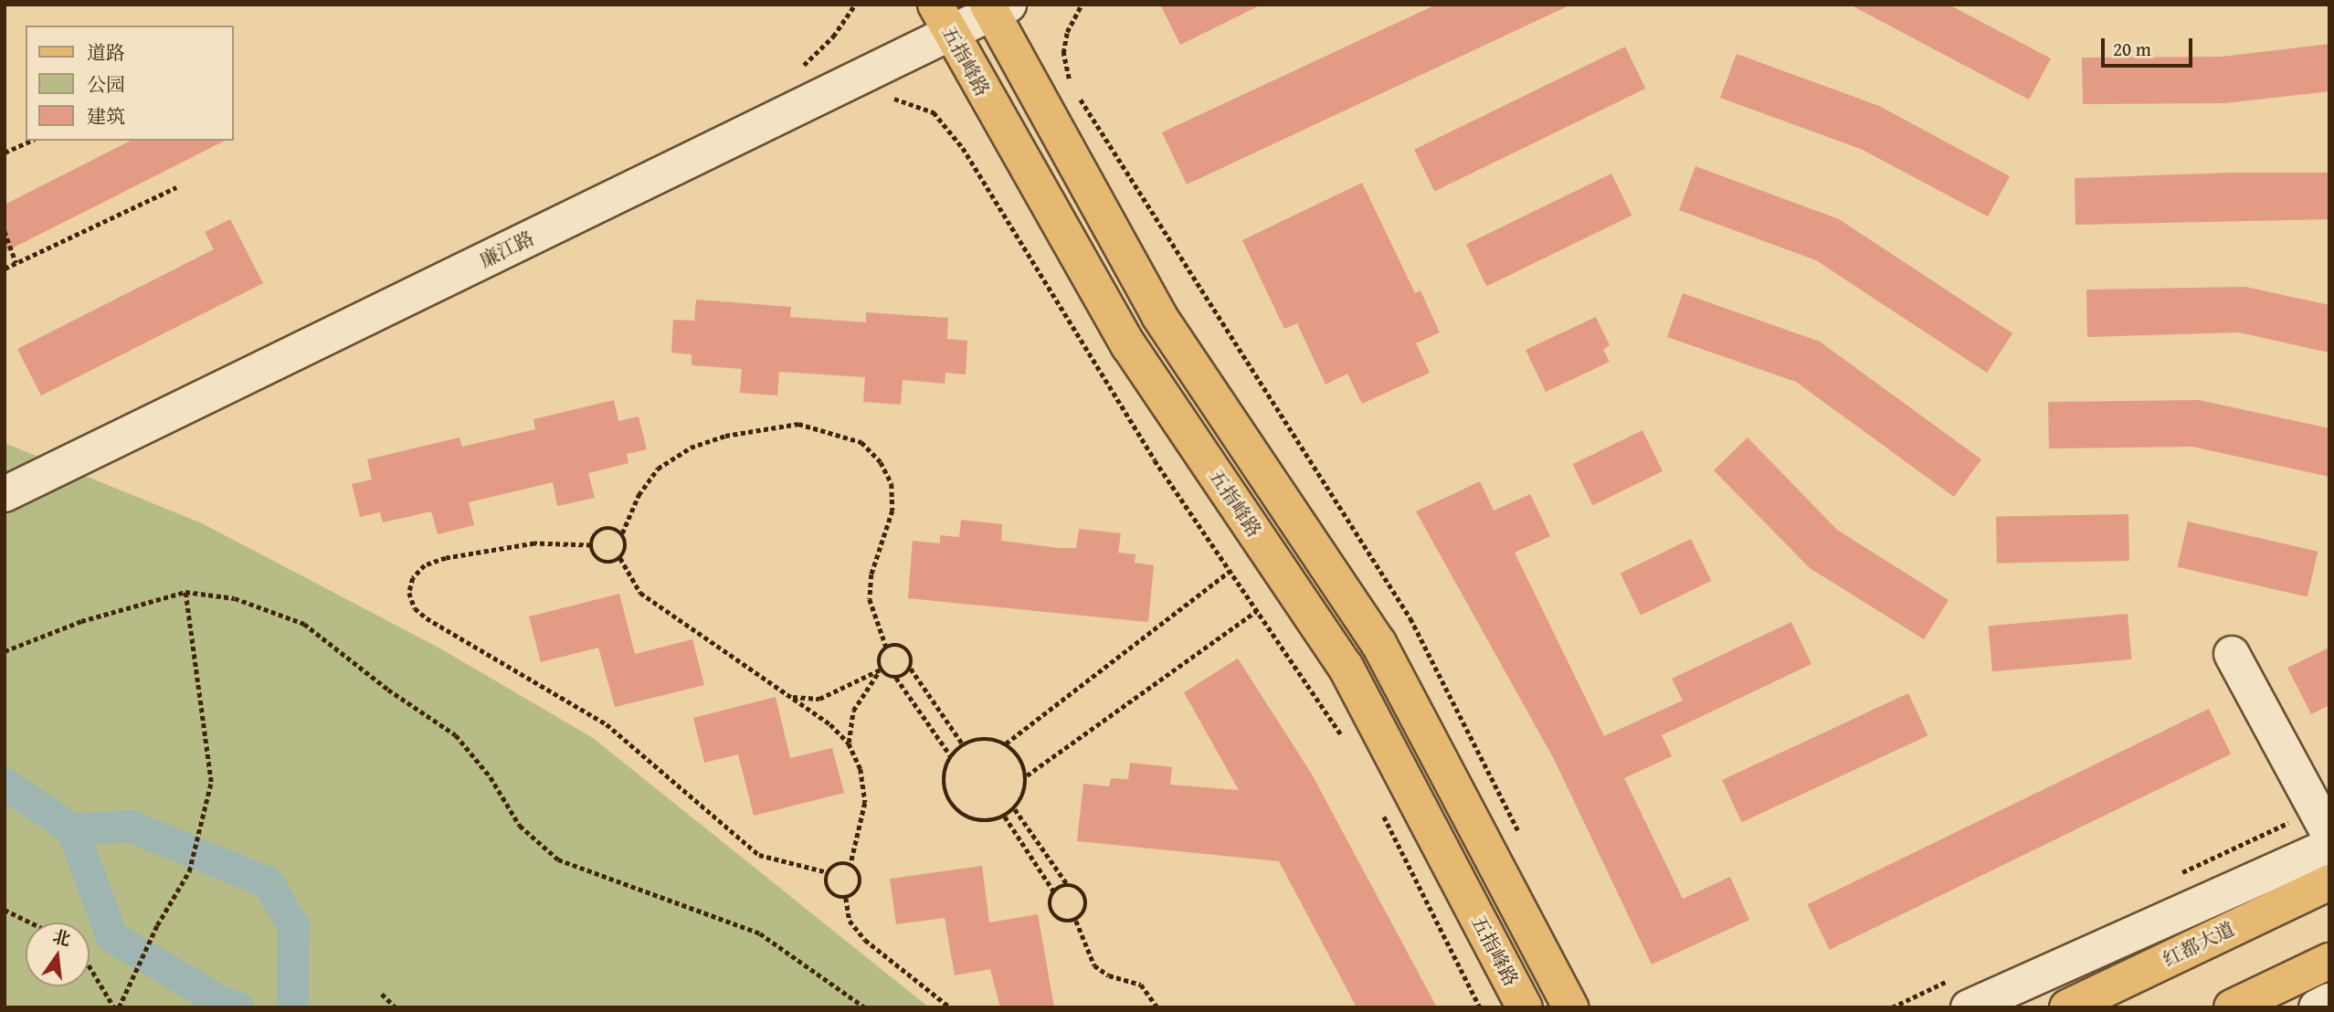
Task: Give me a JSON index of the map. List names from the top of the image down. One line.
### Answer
{"streets":{"main road":["五指峰路","红都大道"],"street":["廉江路"]},"crossings":[["五指峰路","廉江路"]],"legend":["道路","公园","建筑"],"scale_bar":"20 m","north":"top"}
